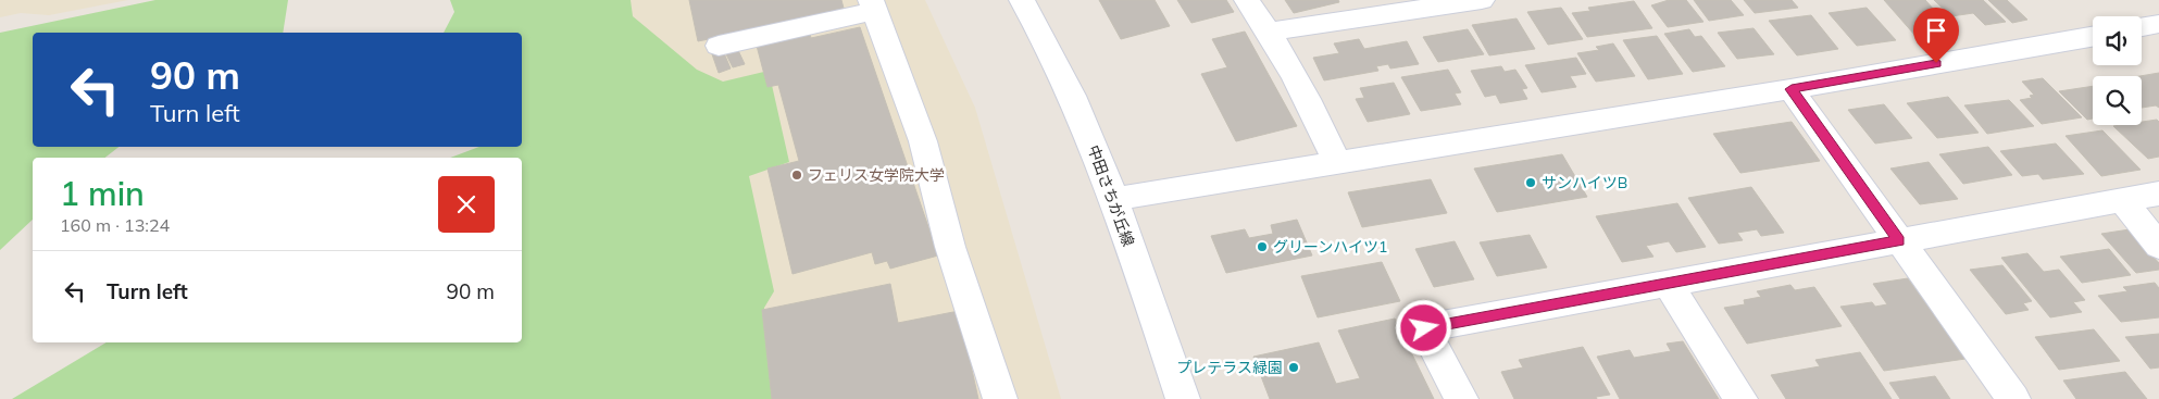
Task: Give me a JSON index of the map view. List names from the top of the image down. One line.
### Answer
{"streets":{"street":["中田さちが丘線"]},"places":["フェリス女学院大学","サンハイツB","グリーンハイツ1","プレテラス緑園"],"page":{"turn":["90 m","Turn left"],"heading":["1 min","160 m · 13:24"],"list":[{"name":"Turn left","value":"90 m"}]}}
